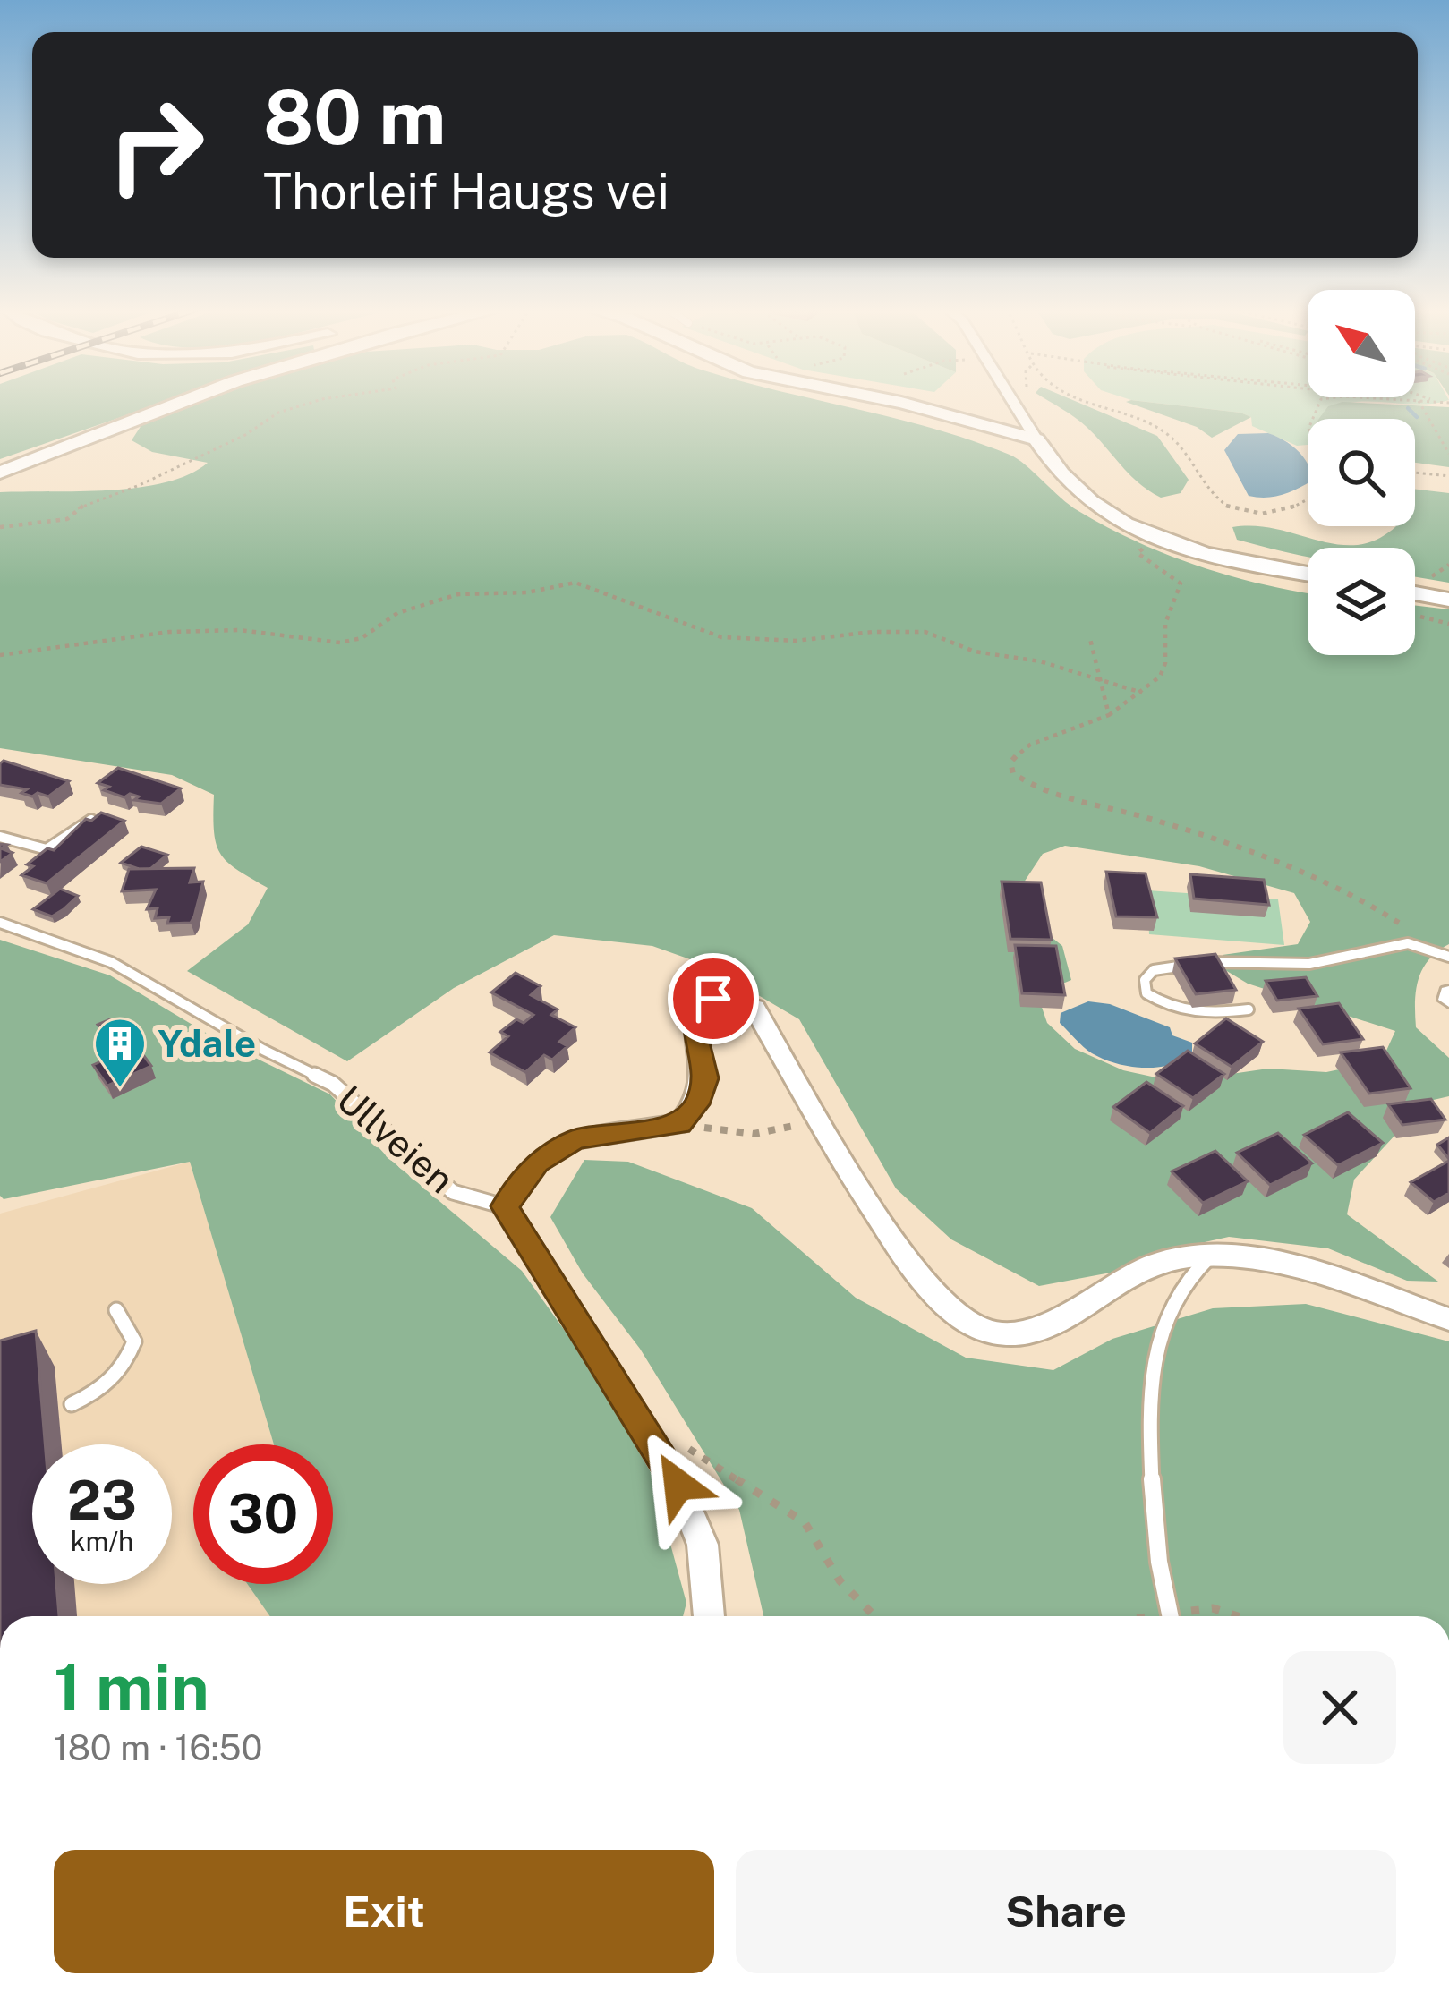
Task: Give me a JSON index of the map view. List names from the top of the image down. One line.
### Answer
{"streets":{"lane":["Ullveien"]},"places":{"building":["Ydale"]},"north":"top left","page":{"turn":["80 m","Thorleif Haugs vei"],"speed":"23 km/h","limit":"30","heading":["1 min","180 m · 16:50"],"buttons":["Exit","Share"]}}
